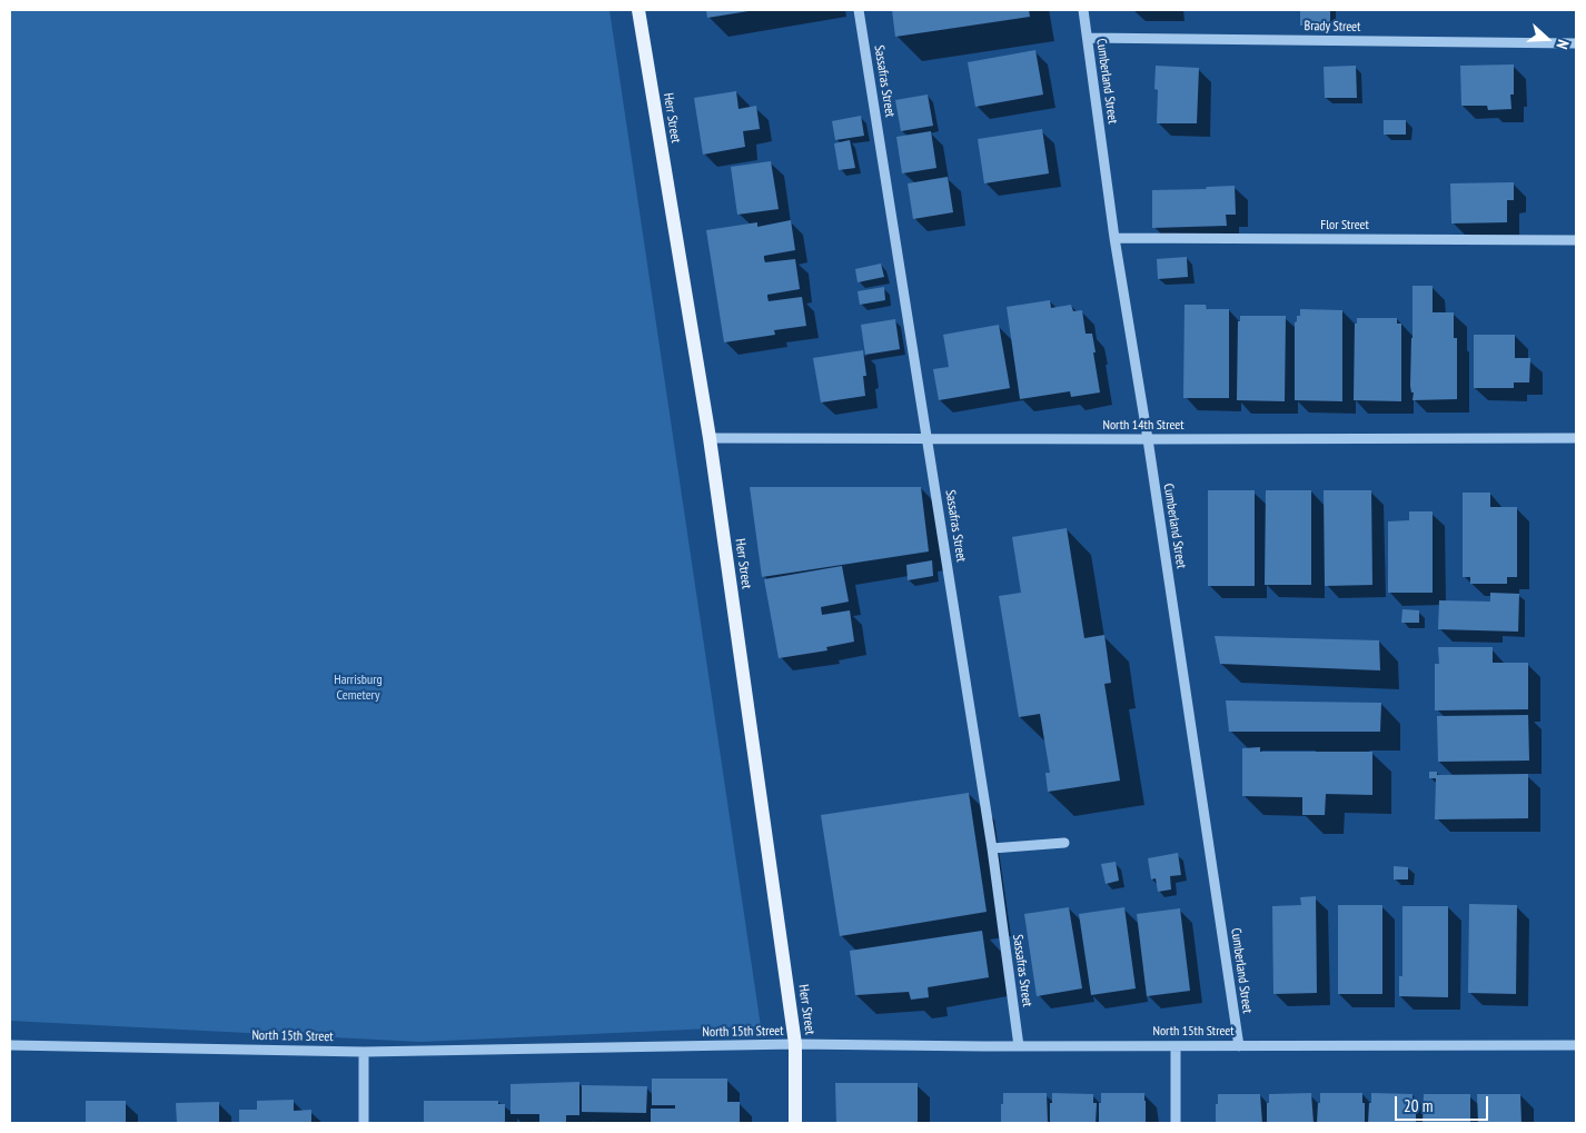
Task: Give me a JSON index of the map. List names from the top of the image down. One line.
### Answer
{"streets":{"main road":["Herr Street"],"street":["Brady Street","Sassafras Street","Cumberland Street","Flor Street","North 14th Street","North 15th Street"]},"crossings":[["Brady Street","Cumberland Street"],["Sassafras Street","North 14th Street"],["Sassafras Street","North 15th Street"],["Cumberland Street","Flor Street"],["Cumberland Street","North 14th Street"],["Cumberland Street","North 15th Street"],["Herr Street","North 14th Street"],["Herr Street","North 15th Street"]],"parks":["Harrisburg Cemetery"],"scale_bar":"20 m","north":"right"}
